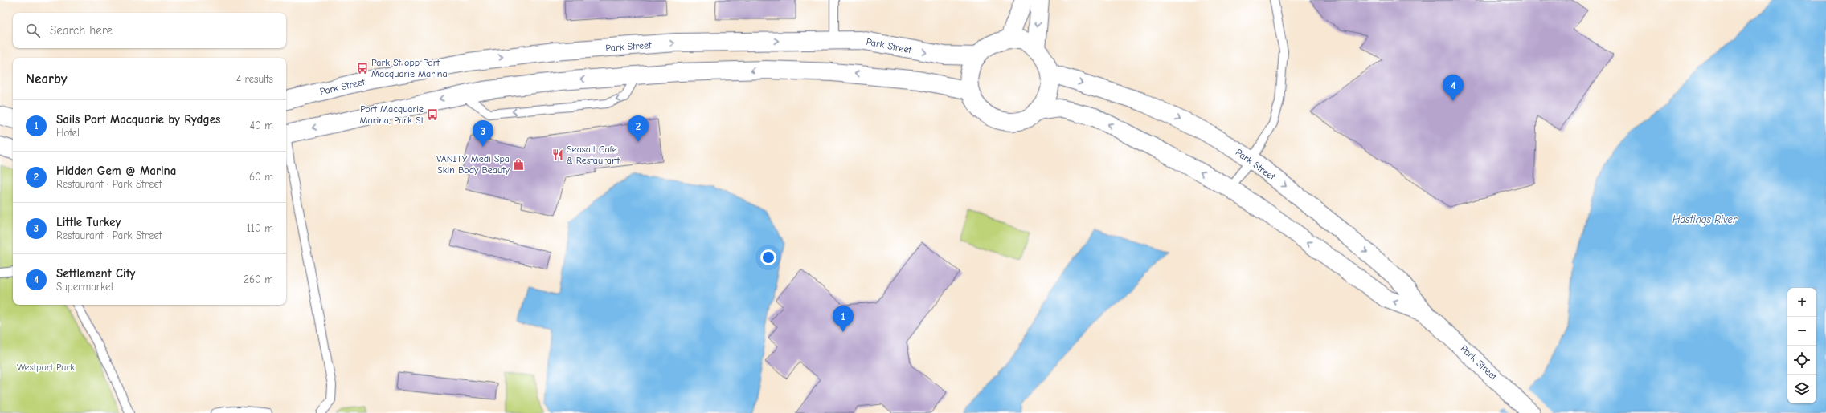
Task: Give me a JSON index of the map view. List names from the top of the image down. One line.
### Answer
{"streets":{"street":["Park Street"]},"water":["Hastings River"],"parks":["Westport Park"],"places":{"bus stop":["Park St opp Port Macquarie Marina","Port Macquarie Marina, Park St"],"restaurant":["Seasalt Cafe & Restaurant"],"shop":["VANITY Medi Spa Skin Body Beauty"]},"page":{"search":"Search here","heading":["Nearby","4 results"],"pins":["4","2","3","1"],"list":[{"mark":"1","name":"Sails Port Macquarie by Rydges","note":"Hotel","value":"40 m"},{"mark":"2","name":"Hidden Gem @ Marina","note":"Restaurant · Park Street","value":"60 m"},{"mark":"3","name":"Little Turkey","note":"Restaurant · Park Street","value":"110 m"},{"mark":"4","name":"Settlement City","note":"Supermarket","value":"260 m"}],"map_buttons":["+","−"]}}
